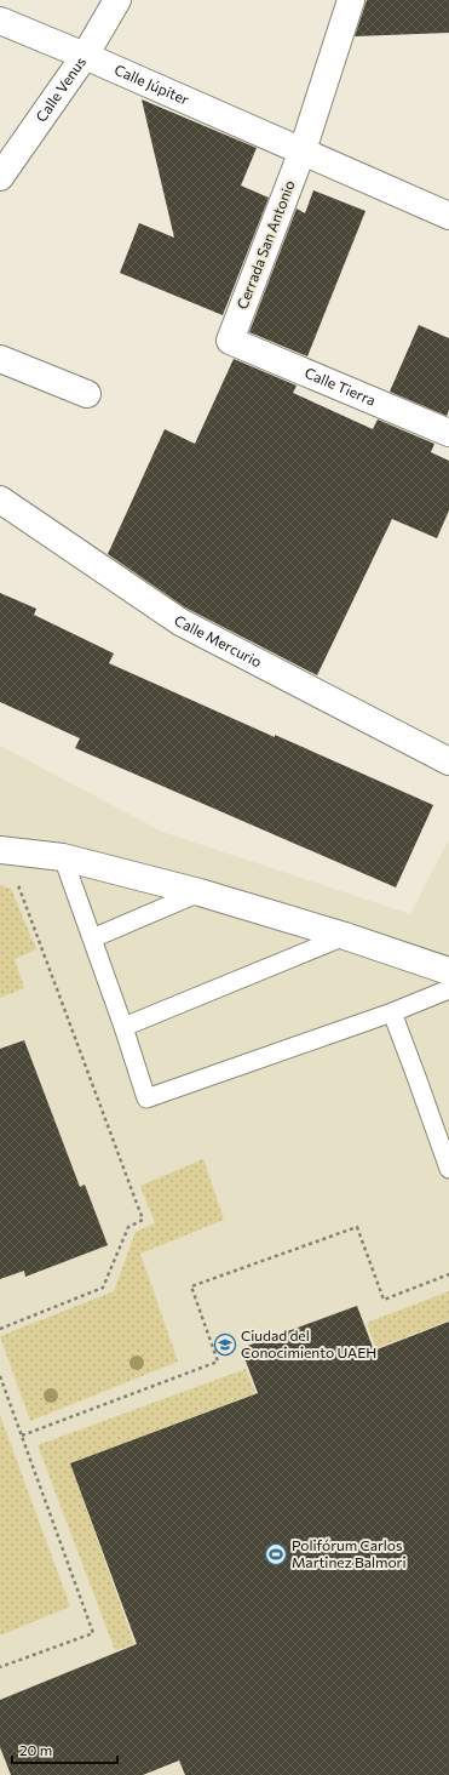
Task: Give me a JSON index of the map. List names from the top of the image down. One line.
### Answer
{"streets":{"street":["Calle Júpiter","Calle Venus","Cerrada San Antonio","Calle Tierra","Calle Mercurio"]},"crossings":[["Calle Júpiter","Calle Venus"],["Calle Júpiter","Cerrada San Antonio"],["Cerrada San Antonio","Calle Tierra"]],"places":{"school or university":["Ciudad del Conocimiento UAEH"],"sports":["Polifórum Carlos Martinez Balmori"]},"scale_bar":"20 m"}
